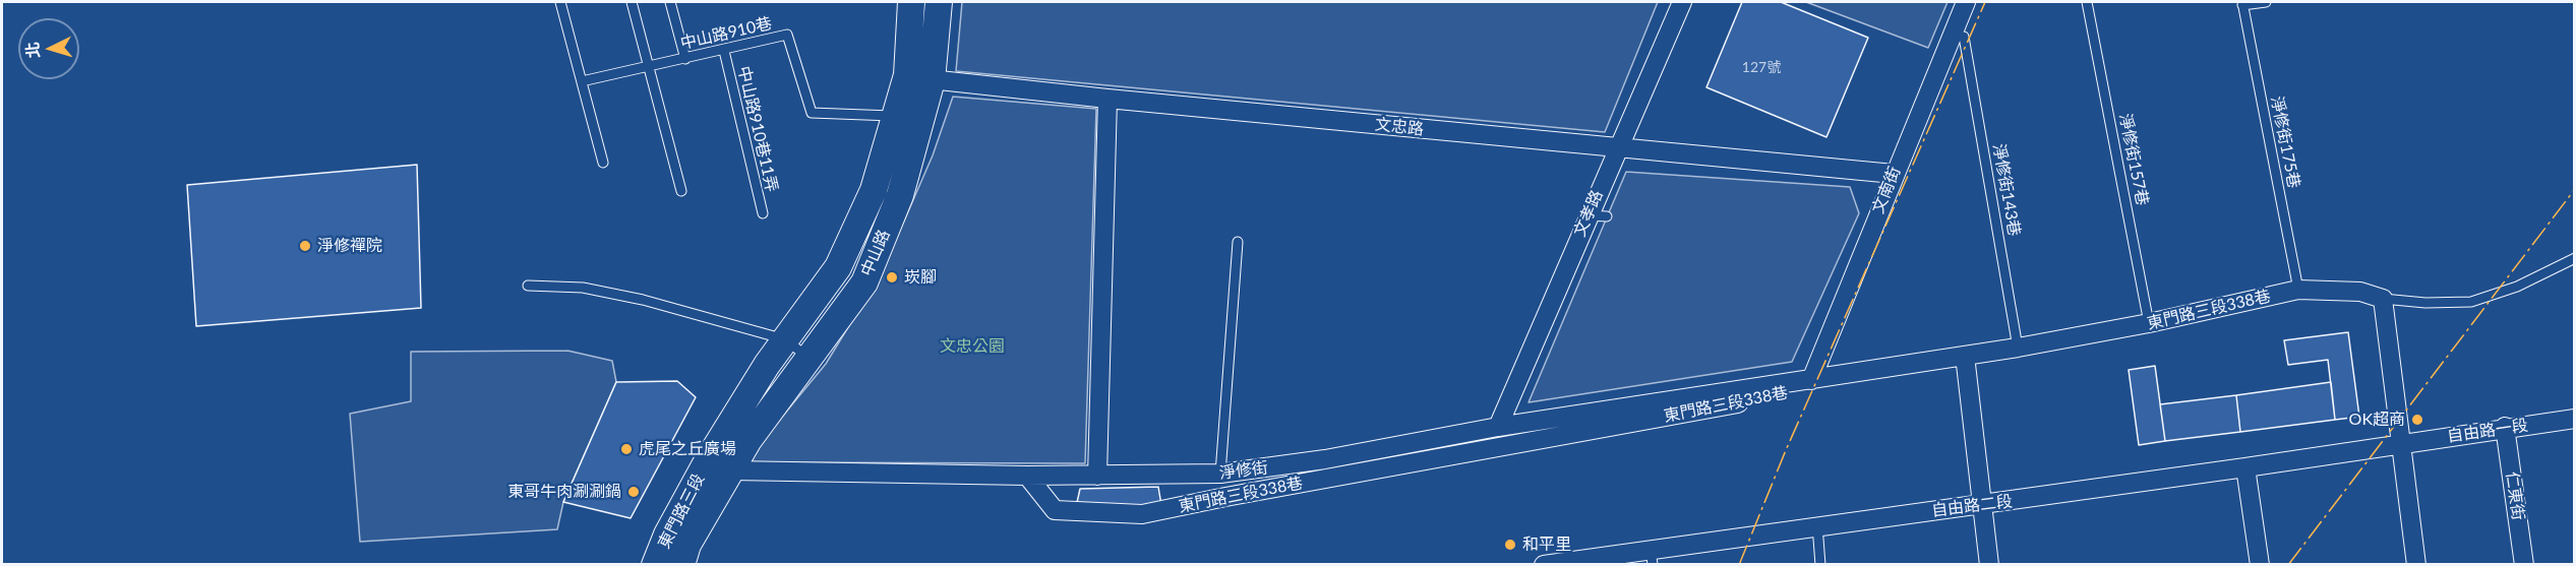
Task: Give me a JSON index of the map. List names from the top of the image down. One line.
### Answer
{"streets":{"main road":["中山路","東門路三段"],"street":["文忠路","文南街","文孝路","東門路三段338巷","自由路一段","淨修街","仁東街","自由路二段"],"lane":["中山路910巷","中山路910巷11弄","淨修街175巷","淨修街157巷","淨修街143巷"]},"crossings":[["中山路910巷","中山路910巷11弄"],["中山路910巷","中山路"],["文忠路","文南街"],["文忠路","文孝路"],["文忠路","中山路"],["淨修街175巷","東門路三段338巷"],["淨修街157巷","東門路三段338巷"],["文南街","東門路三段338巷"],["文南街","淨修街"],["淨修街143巷","東門路三段338巷"],["文孝路","淨修街"],["中山路","淨修街"],["中山路","東門路三段"],["東門路三段338巷","淨修街"],["自由路一段","仁東街"],["自由路一段","自由路二段"],["淨修街","東門路三段"]],"parks":["文忠公園"],"places":["淨修禪院","崁腳","OK超商","虎尾之丘廣場","東哥牛肉涮涮鍋","和平里"],"house_numbers":["127號"],"north":"left"}
